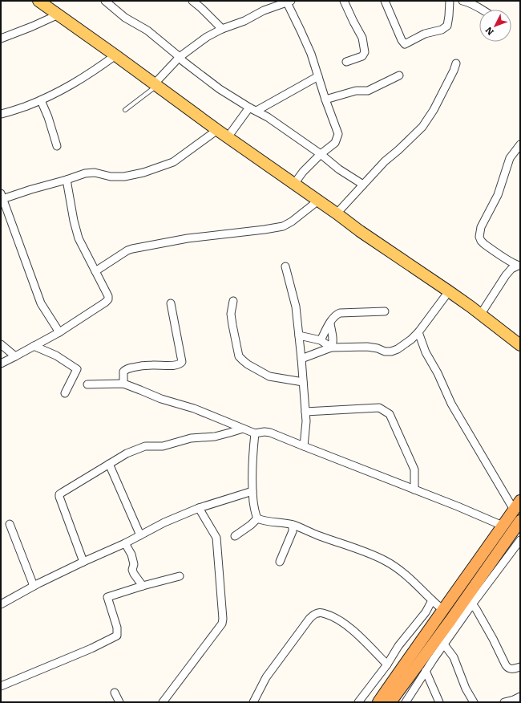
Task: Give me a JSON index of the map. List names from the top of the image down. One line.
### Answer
{"north":"bottom left"}
